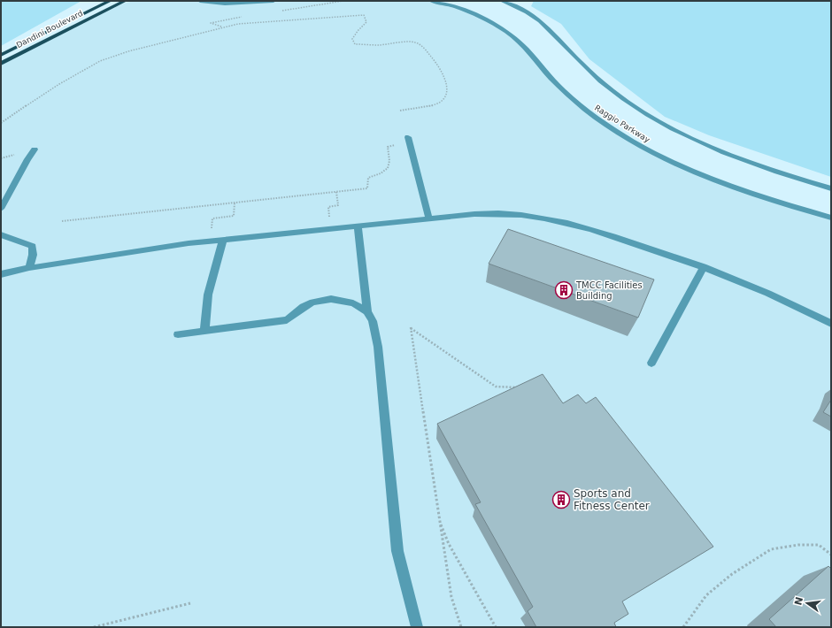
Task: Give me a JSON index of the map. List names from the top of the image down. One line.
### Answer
{"streets":{"main road":["Dandini Boulevard"],"street":["Raggio Parkway"]},"places":{"building":["TMCC Facilities Building","Sports and Fitness Center"]},"north":"left"}
